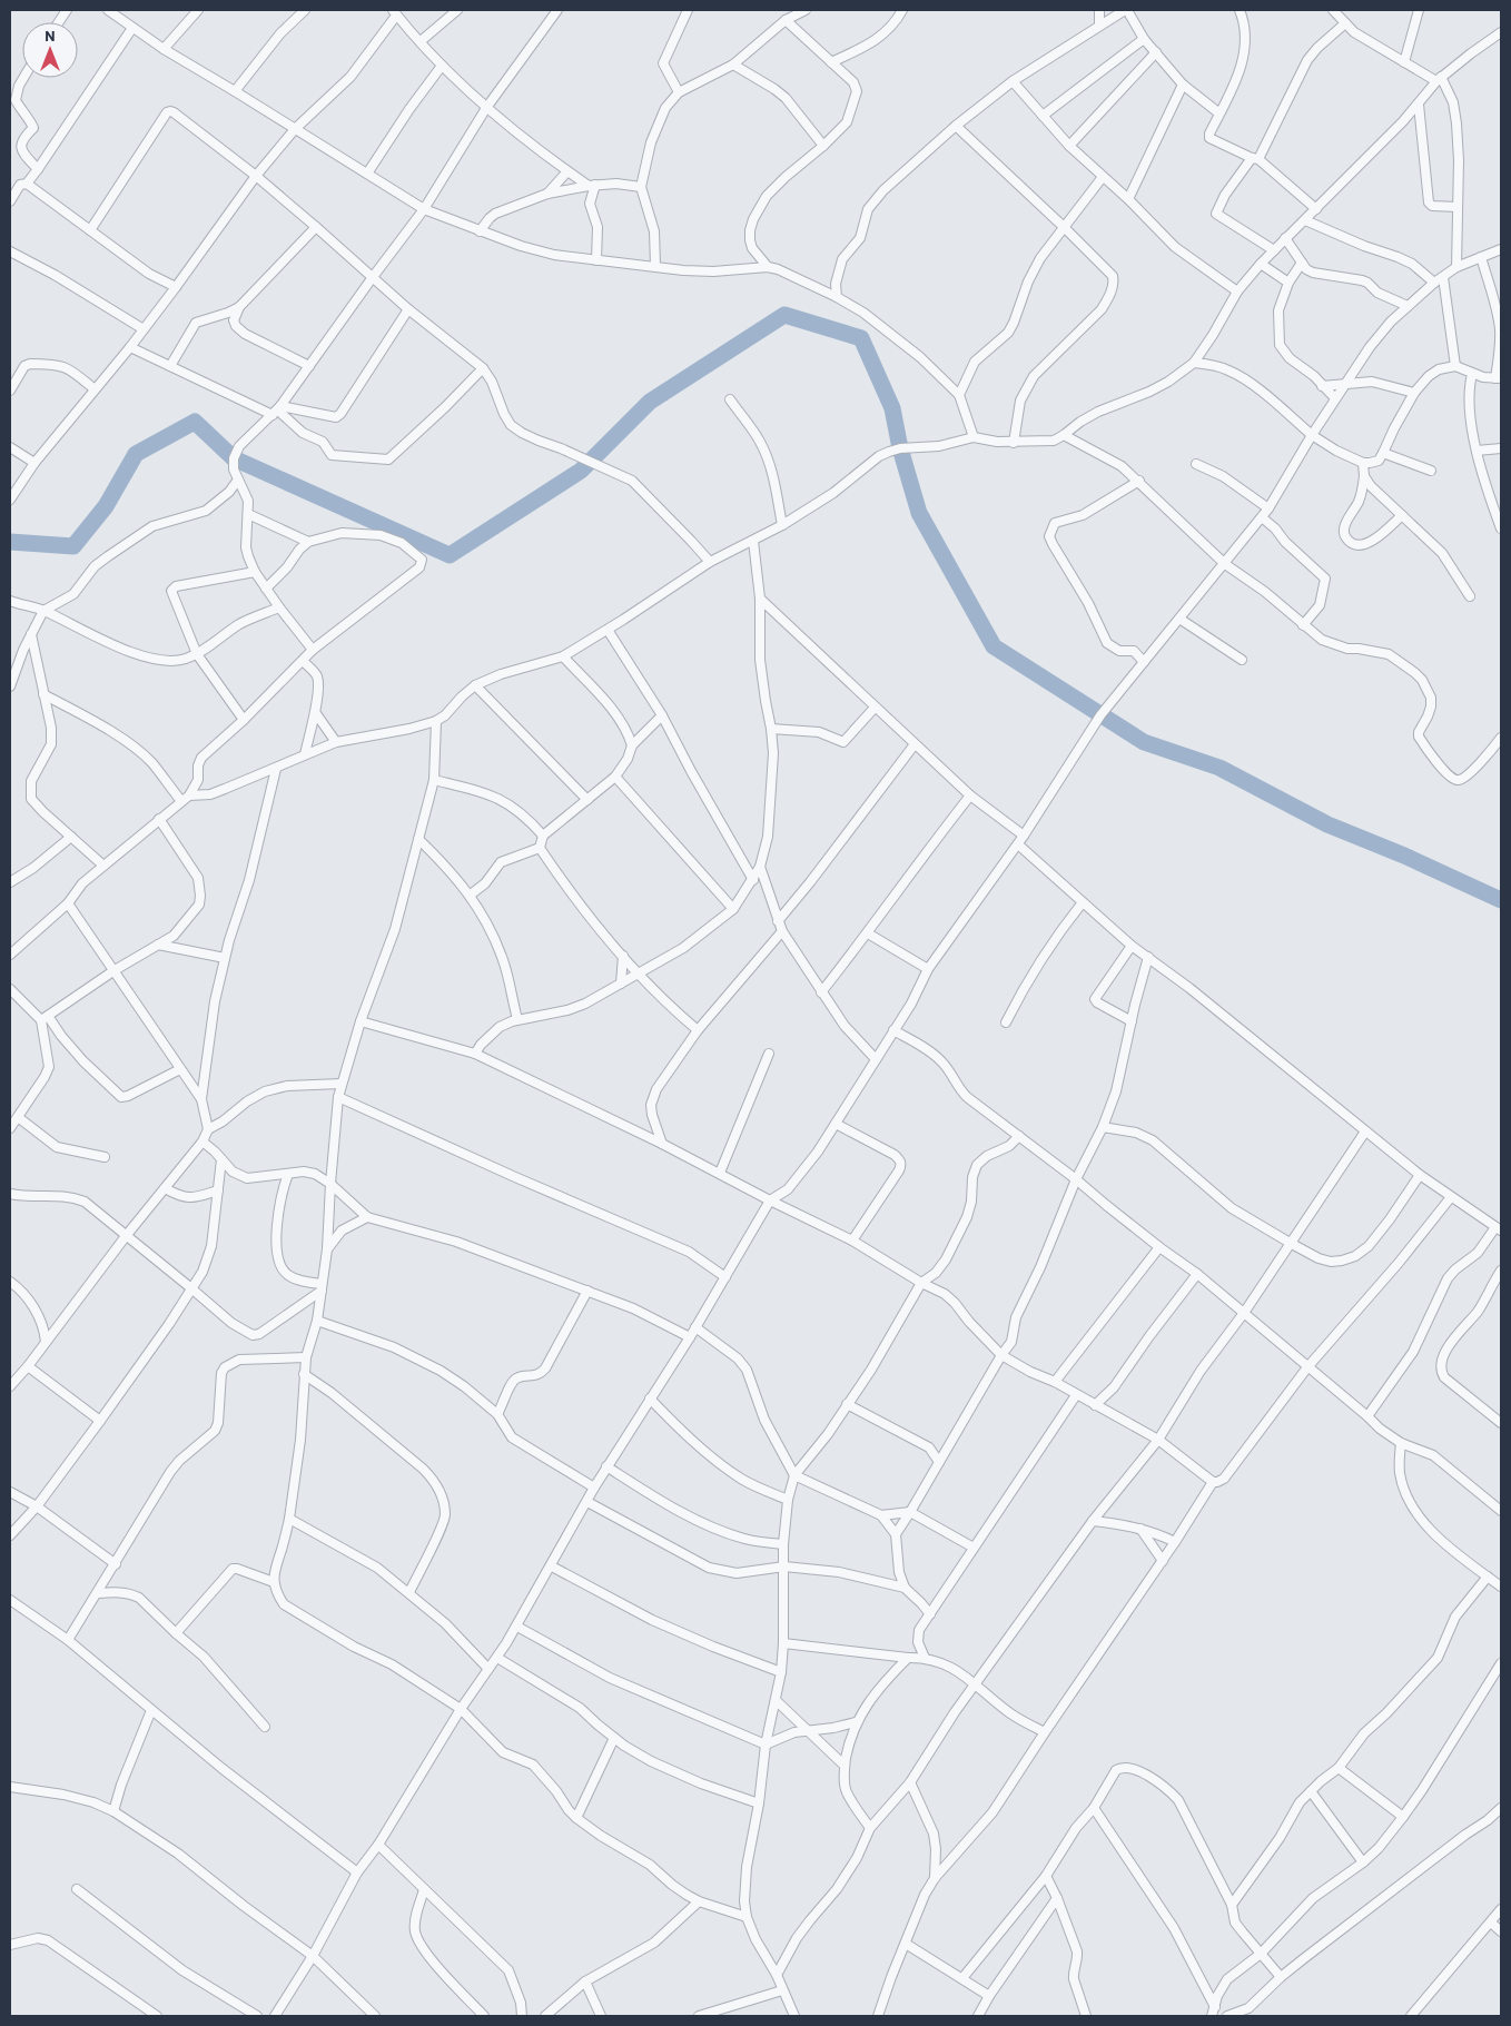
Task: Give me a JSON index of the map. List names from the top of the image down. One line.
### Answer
{"north":"top"}
